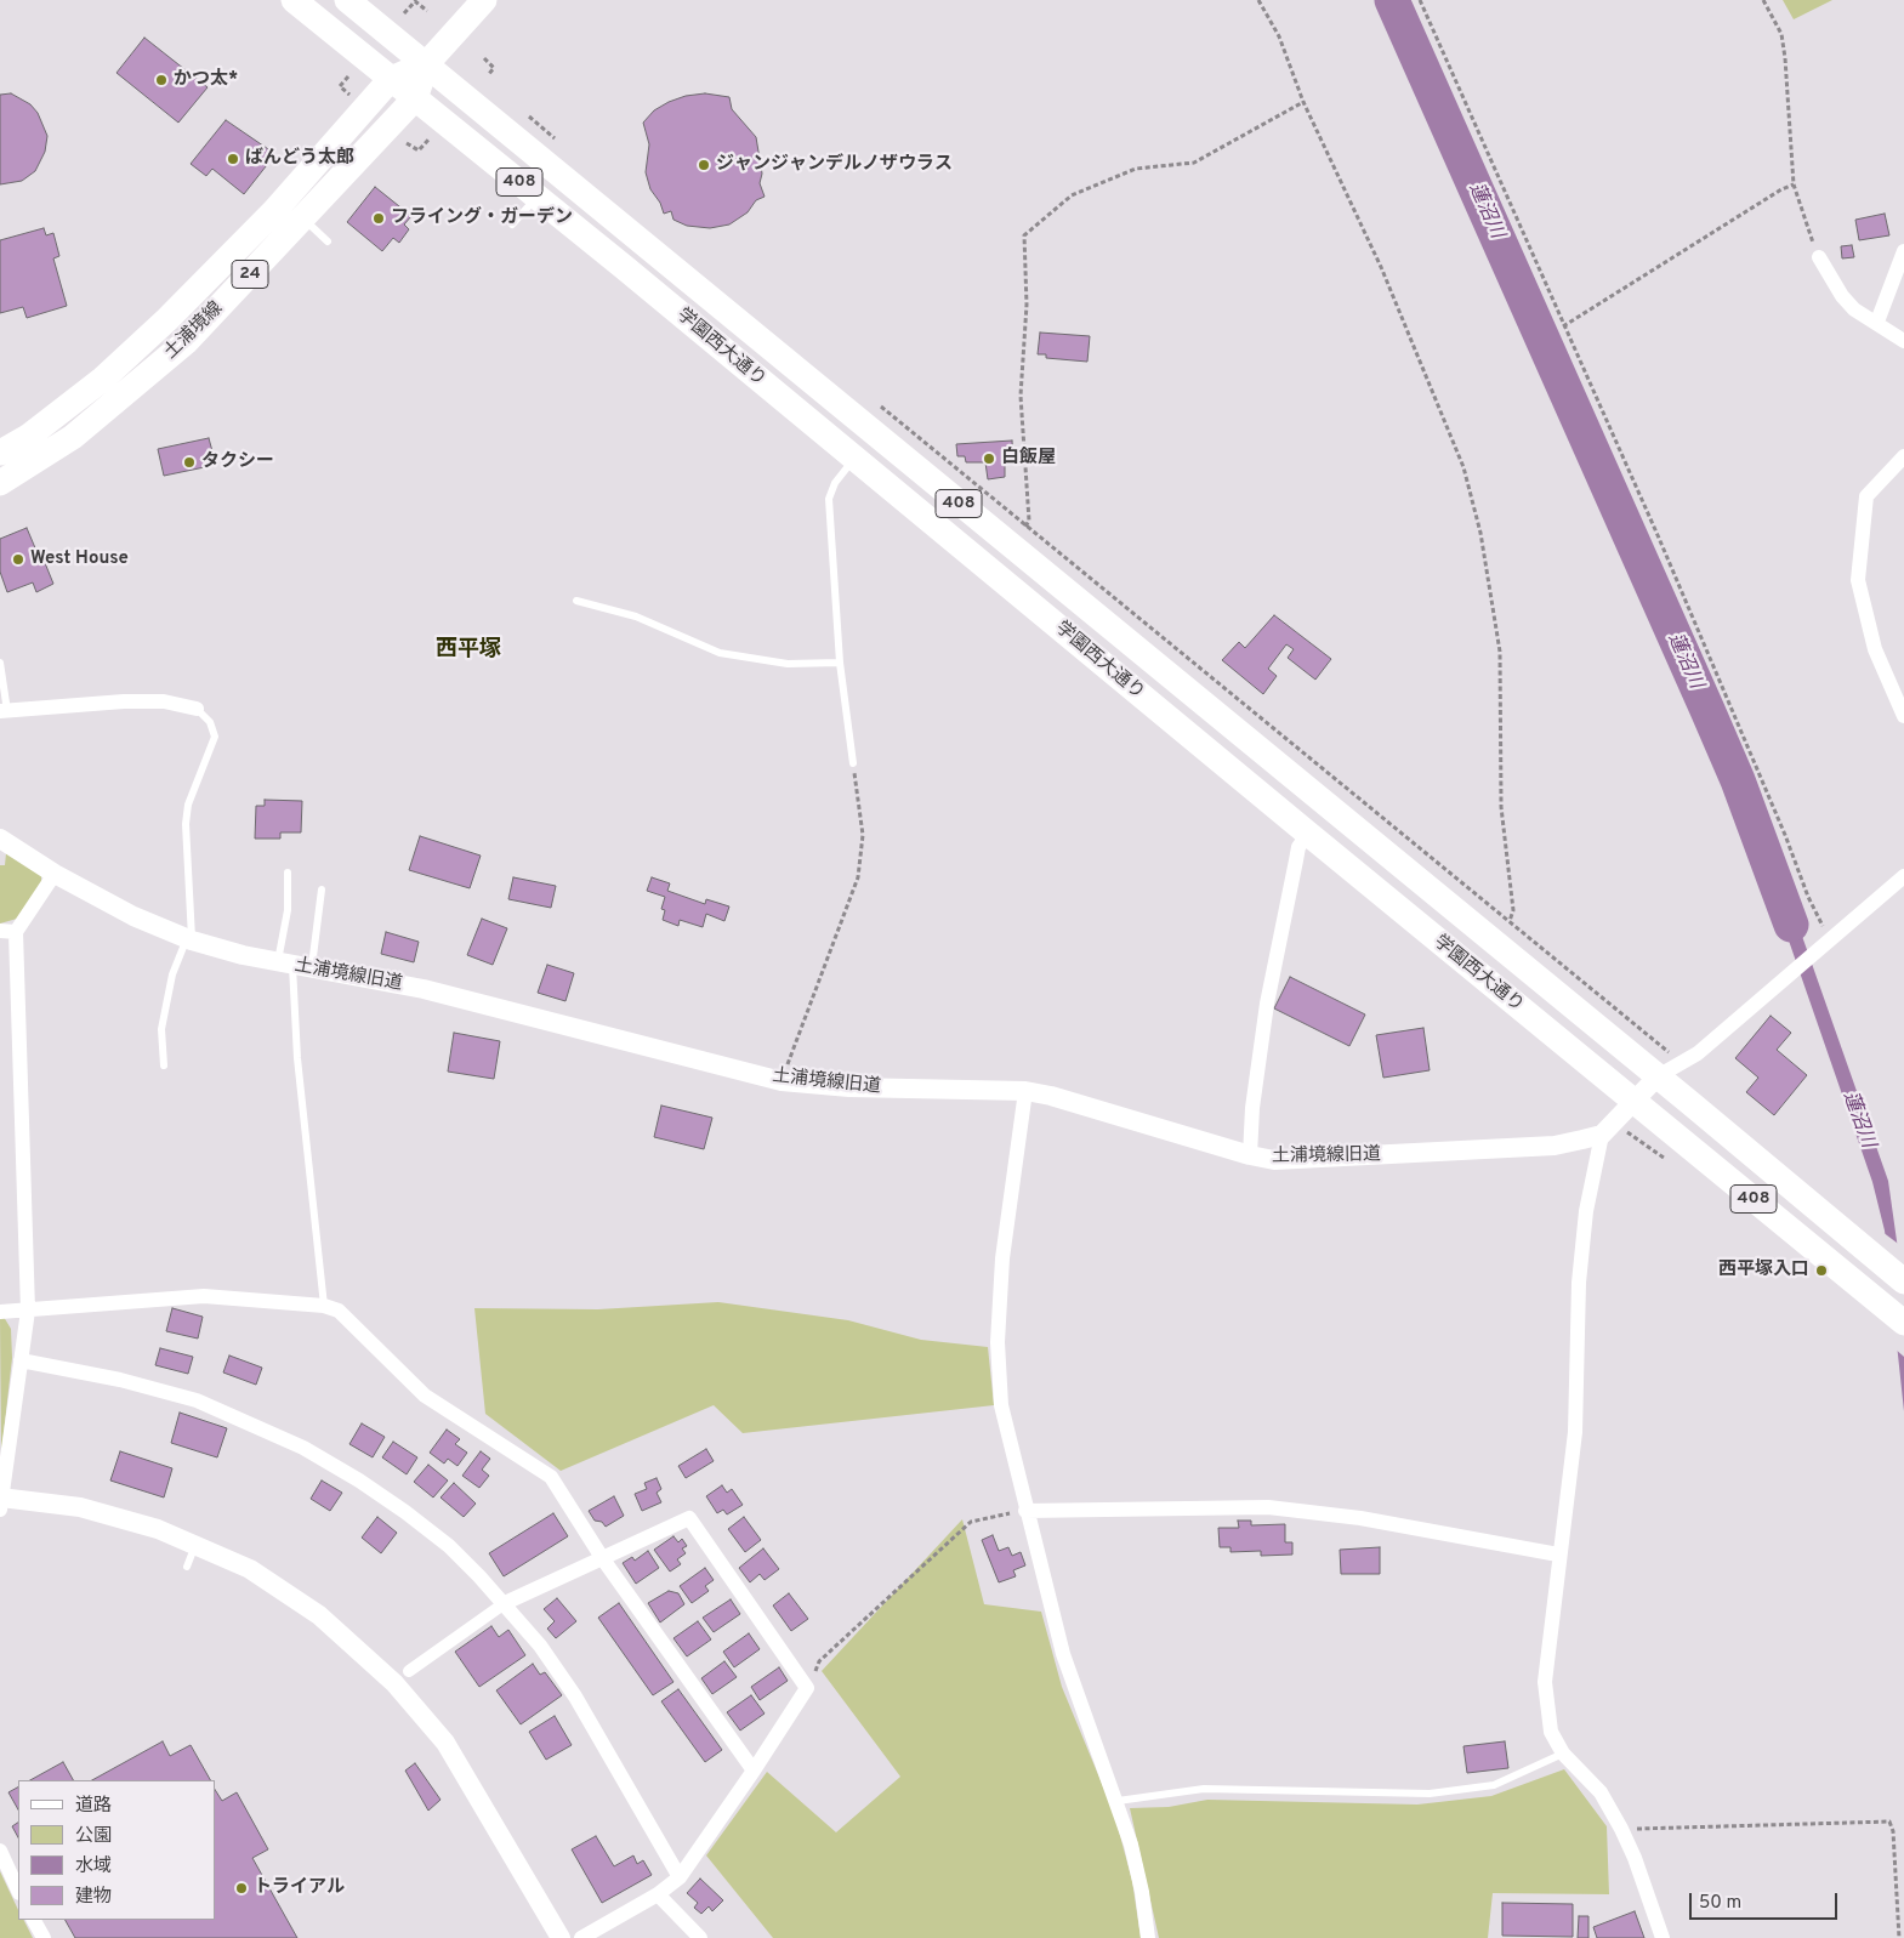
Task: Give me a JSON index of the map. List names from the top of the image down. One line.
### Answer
{"streets":{"main road":["408","24","土浦境線","学園西大通り"],"street":["土浦境線旧道"]},"crossings":[["24","土浦境線"],["24","学園西大通り"],["土浦境線","学園西大通り"]],"districts":["西平塚"],"water":["蓮沼川"],"places":["かつ太*","ばんどう太郎","ジャンジャンデルノザウラス","フライング・ガーデン","白飯屋","タクシー","West House","西平塚入口","トライアル"],"legend":["道路","公園","水域","建物"],"scale_bar":"50 m"}
